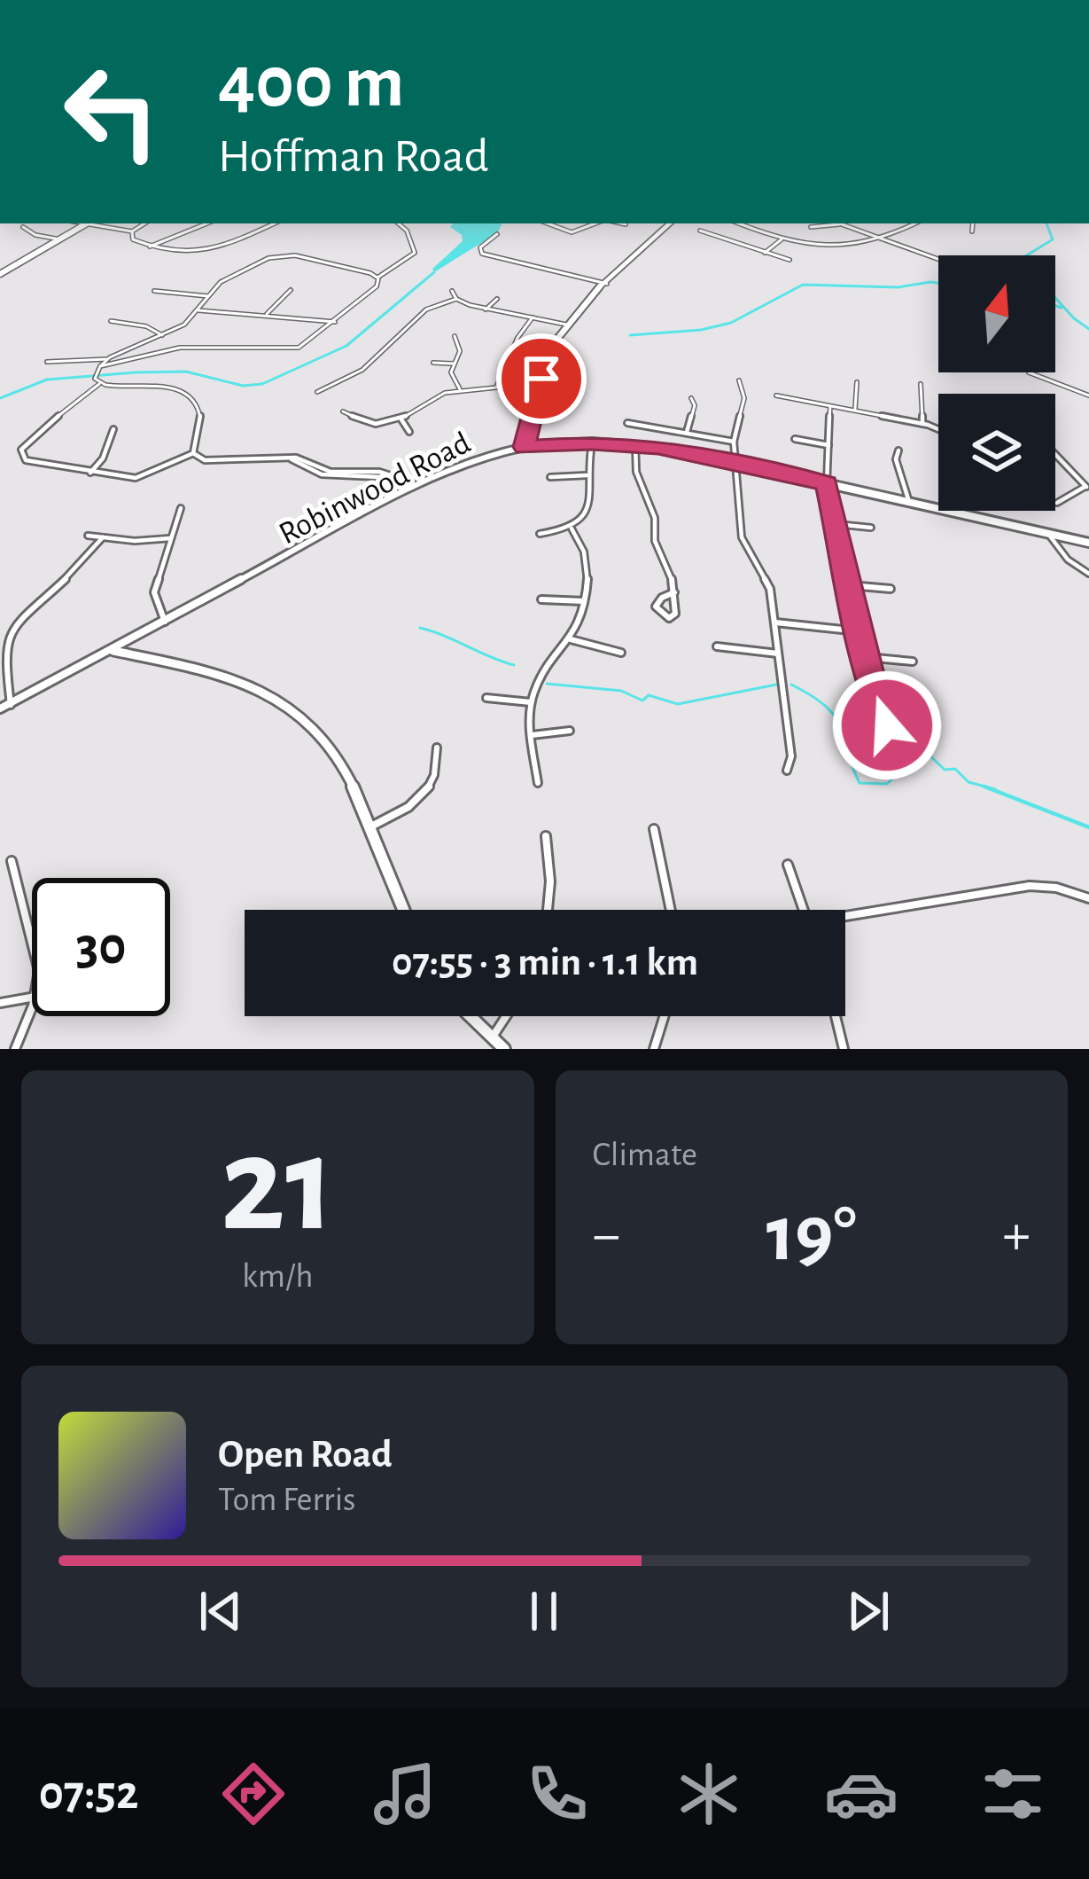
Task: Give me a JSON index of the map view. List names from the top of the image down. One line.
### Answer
{"streets":{"street":["Robinwood Road"]},"north":"top","page":{"turn":["400 m","Hoffman Road"],"limit":"30","trip":"07:55 · 3 min · 1.1 km","tile":[["21","km/h"],"Climate"],"heat":["−","19°","+"],"song":["Open Road","Tom Ferris"],"tabs":"07:52"}}
